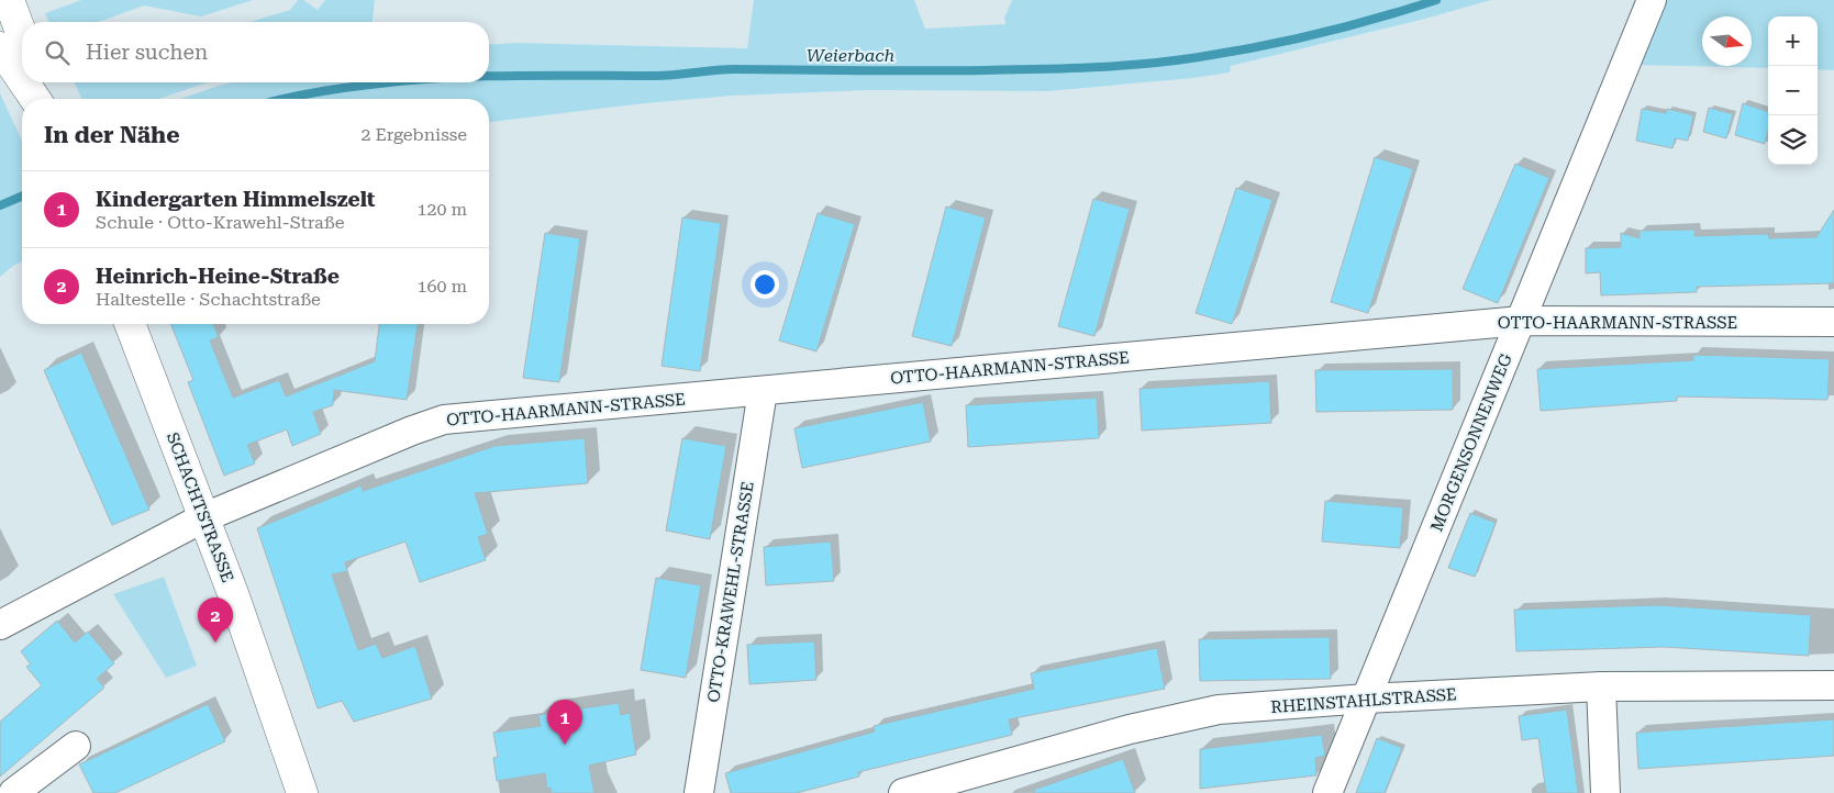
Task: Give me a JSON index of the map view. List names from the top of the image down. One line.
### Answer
{"streets":{"street":["OTTO-HAARMANN-STRASSE","MORGENSONNENWEG","SCHACHTSTRASSE","OTTO-KRAWEHL-STRASSE","RHEINSTAHLSTRASSE"]},"crossings":[["OTTO-HAARMANN-STRASSE","MORGENSONNENWEG"],["OTTO-HAARMANN-STRASSE","SCHACHTSTRASSE"],["OTTO-HAARMANN-STRASSE","OTTO-KRAWEHL-STRASSE"],["MORGENSONNENWEG","RHEINSTAHLSTRASSE"]],"water":["Weierbach"],"north":"right","page":{"map_buttons":["+","−"],"search":"Hier suchen","heading":["In der Nähe","2 Ergebnisse"],"list":[{"mark":"1","name":"Kindergarten Himmelszelt","note":"Schule · Otto-Krawehl-Straße","value":"120 m"},{"mark":"2","name":"Heinrich-Heine-Straße","note":"Haltestelle · Schachtstraße","value":"160 m"}],"pins":["2","1"]}}
